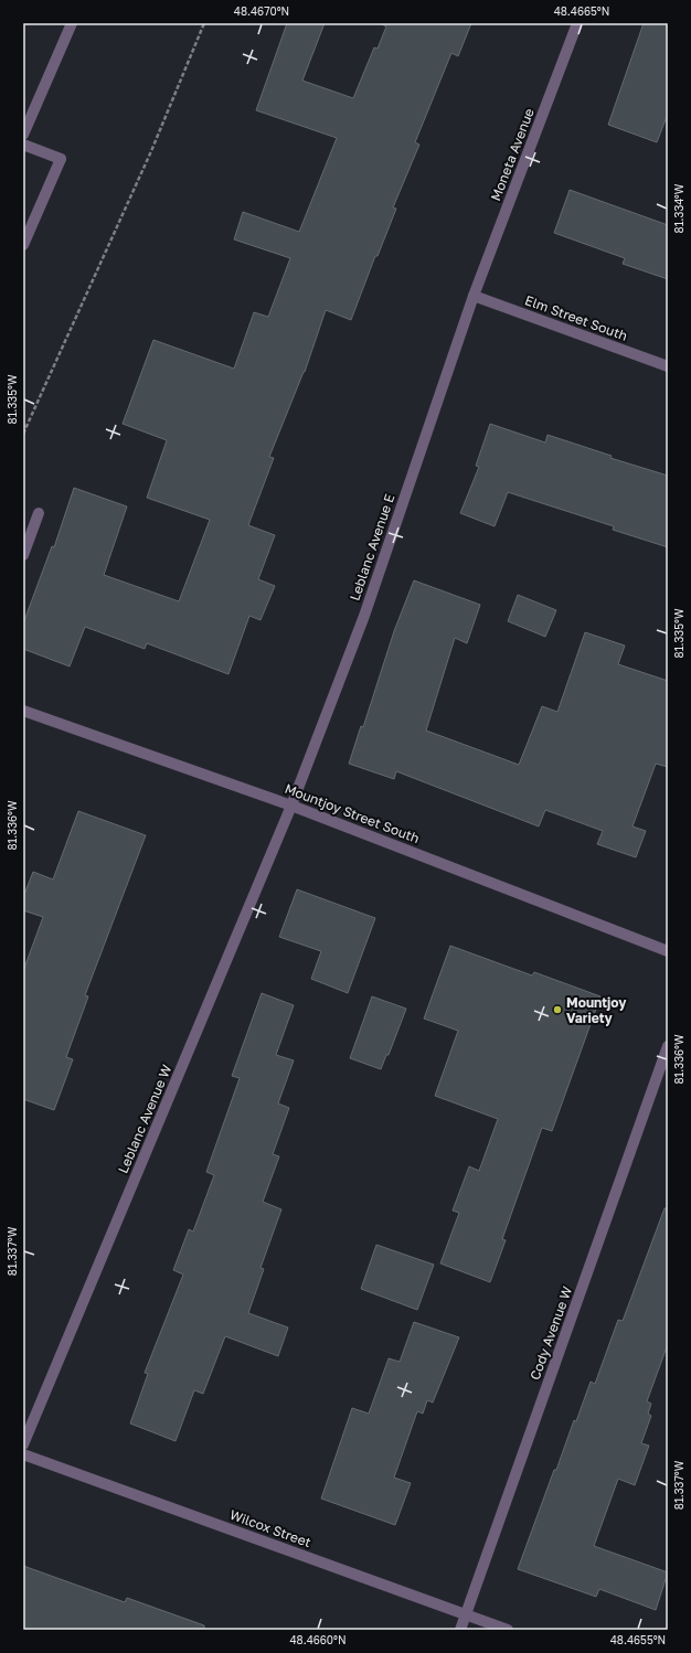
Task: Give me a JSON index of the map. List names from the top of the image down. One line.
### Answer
{"streets":{"street":["Moneta Avenue","Elm Street South","Leblanc Avenue E","Mountjoy Street South","Leblanc Avenue W","Cody Avenue W","Wilcox Street"]},"crossings":[["Moneta Avenue","Elm Street South"],["Moneta Avenue","Leblanc Avenue E"],["Elm Street South","Leblanc Avenue E"],["Leblanc Avenue E","Mountjoy Street South"],["Leblanc Avenue E","Leblanc Avenue W"],["Mountjoy Street South","Leblanc Avenue W"],["Cody Avenue W","Wilcox Street"]],"places":["Mountjoy Variety"],"coordinates":["48.4670°N","48.4665°N","81.334°W","81.335°W","81.336°W","81.337°W","48.4660°N","48.4655°N"]}
